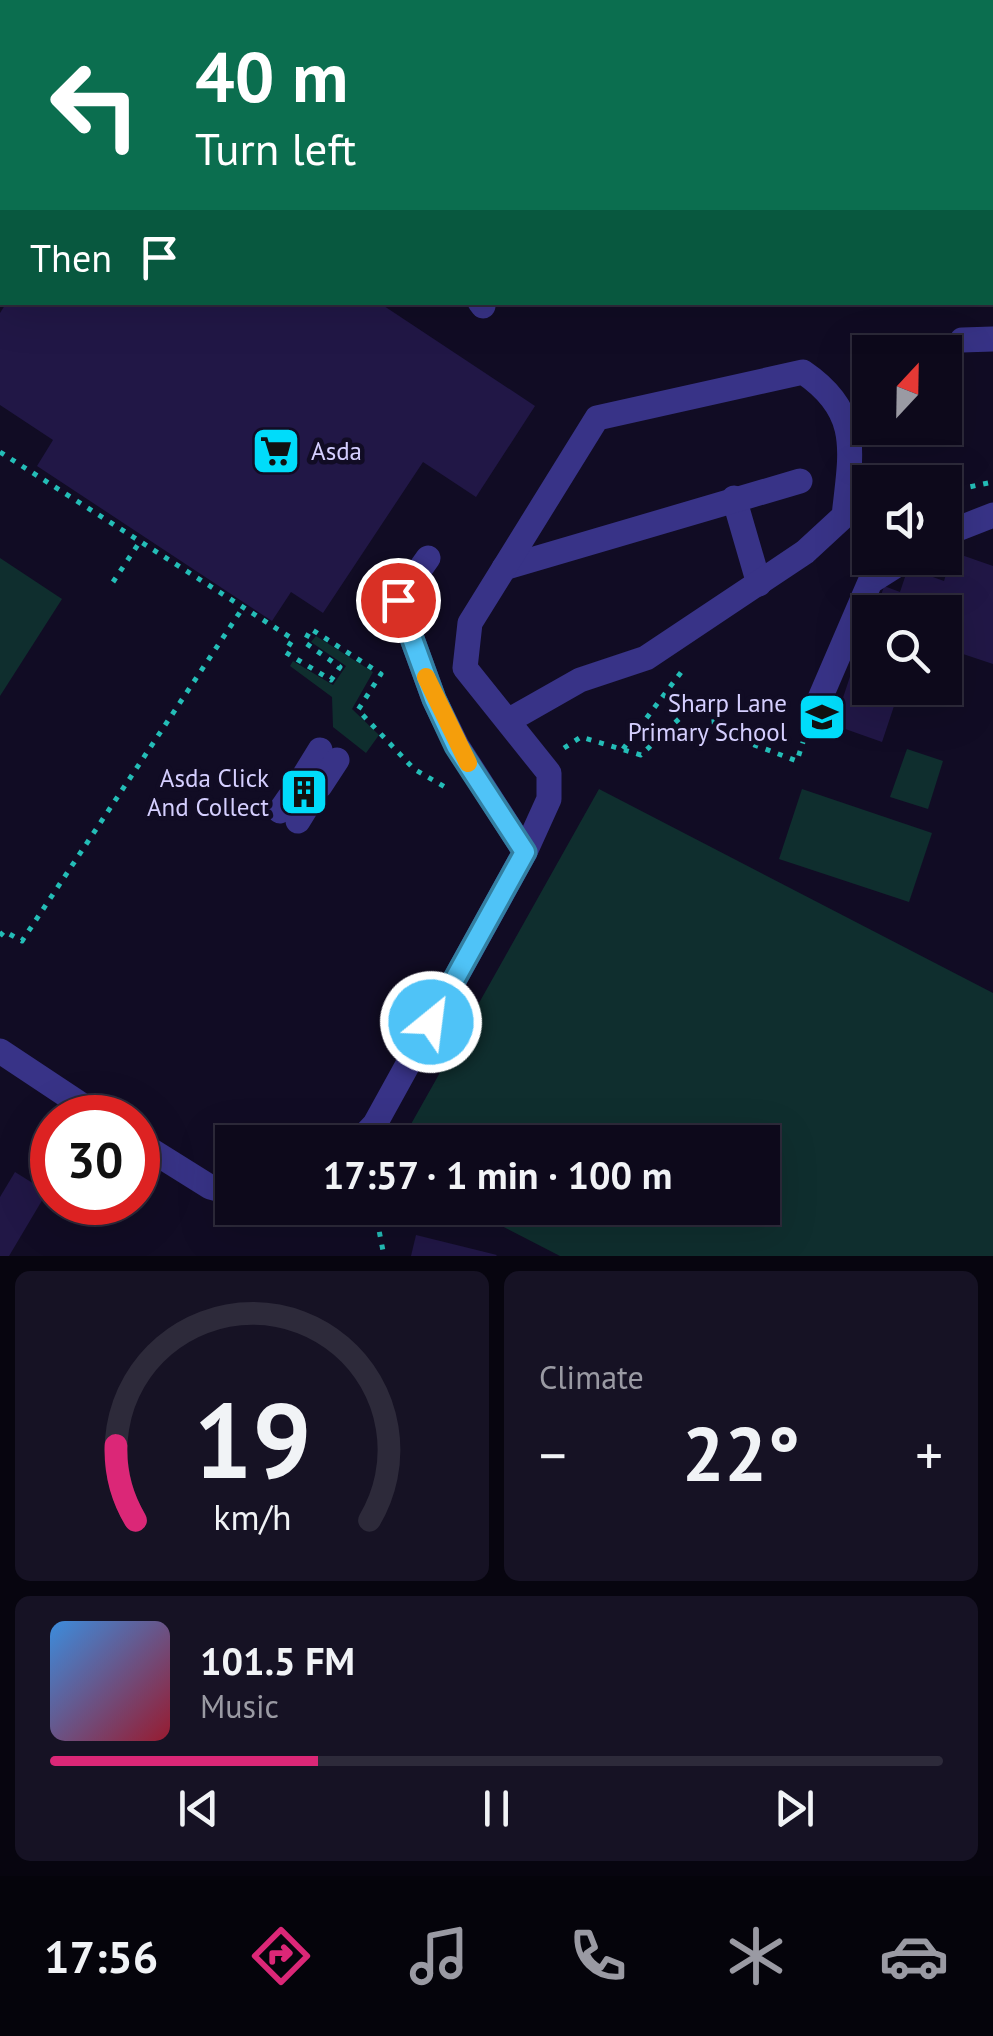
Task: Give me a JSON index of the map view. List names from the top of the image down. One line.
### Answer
{"places":{"supermarket":["Asda"],"school or university":["Sharp Lane Primary School"],"building":["Asda Click And Collect"]},"north":"top","page":{"turn":["40 m","Turn left"],"then":"Then","limit":"30","trip":"17:57 · 1 min · 100 m","tile":"Climate","heat":["−","22°","+"],"song":["101.5 FM","Music"],"tabs":"17:56","gauge":["19","km/h"]}}
